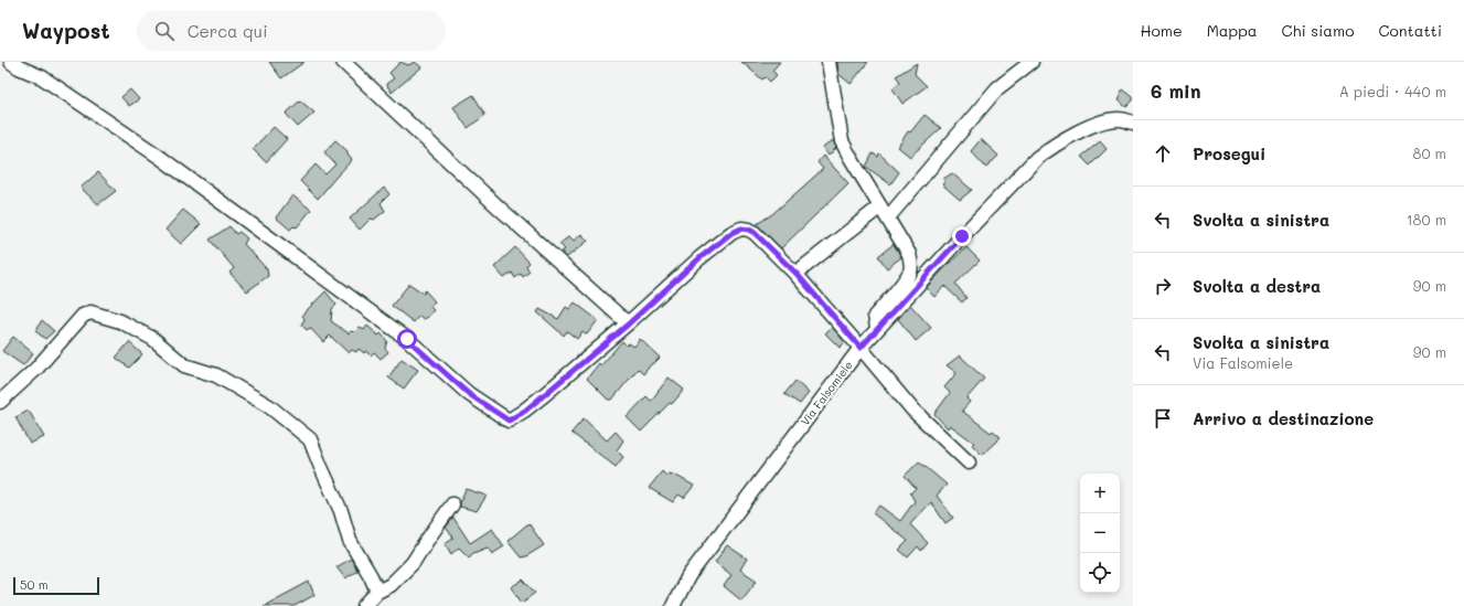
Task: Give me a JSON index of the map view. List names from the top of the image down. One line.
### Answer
{"streets":{"street":["Via Falsomiele"]},"scale_bar":"50 m","page":{"header":"Waypost","search":"Cerca qui","nav":["Home","Mappa","Chi siamo","Contatti"],"heading":["6 min","A piedi · 440 m"],"list":[["Prosegui","80 m"],["Svolta a sinistra","180 m"],["Svolta a destra","90 m"],["Svolta a sinistra","Via Falsomiele","90 m"],"Arrivo a destinazione"],"map_buttons":["+","−"],"scale":"50 m"}}
